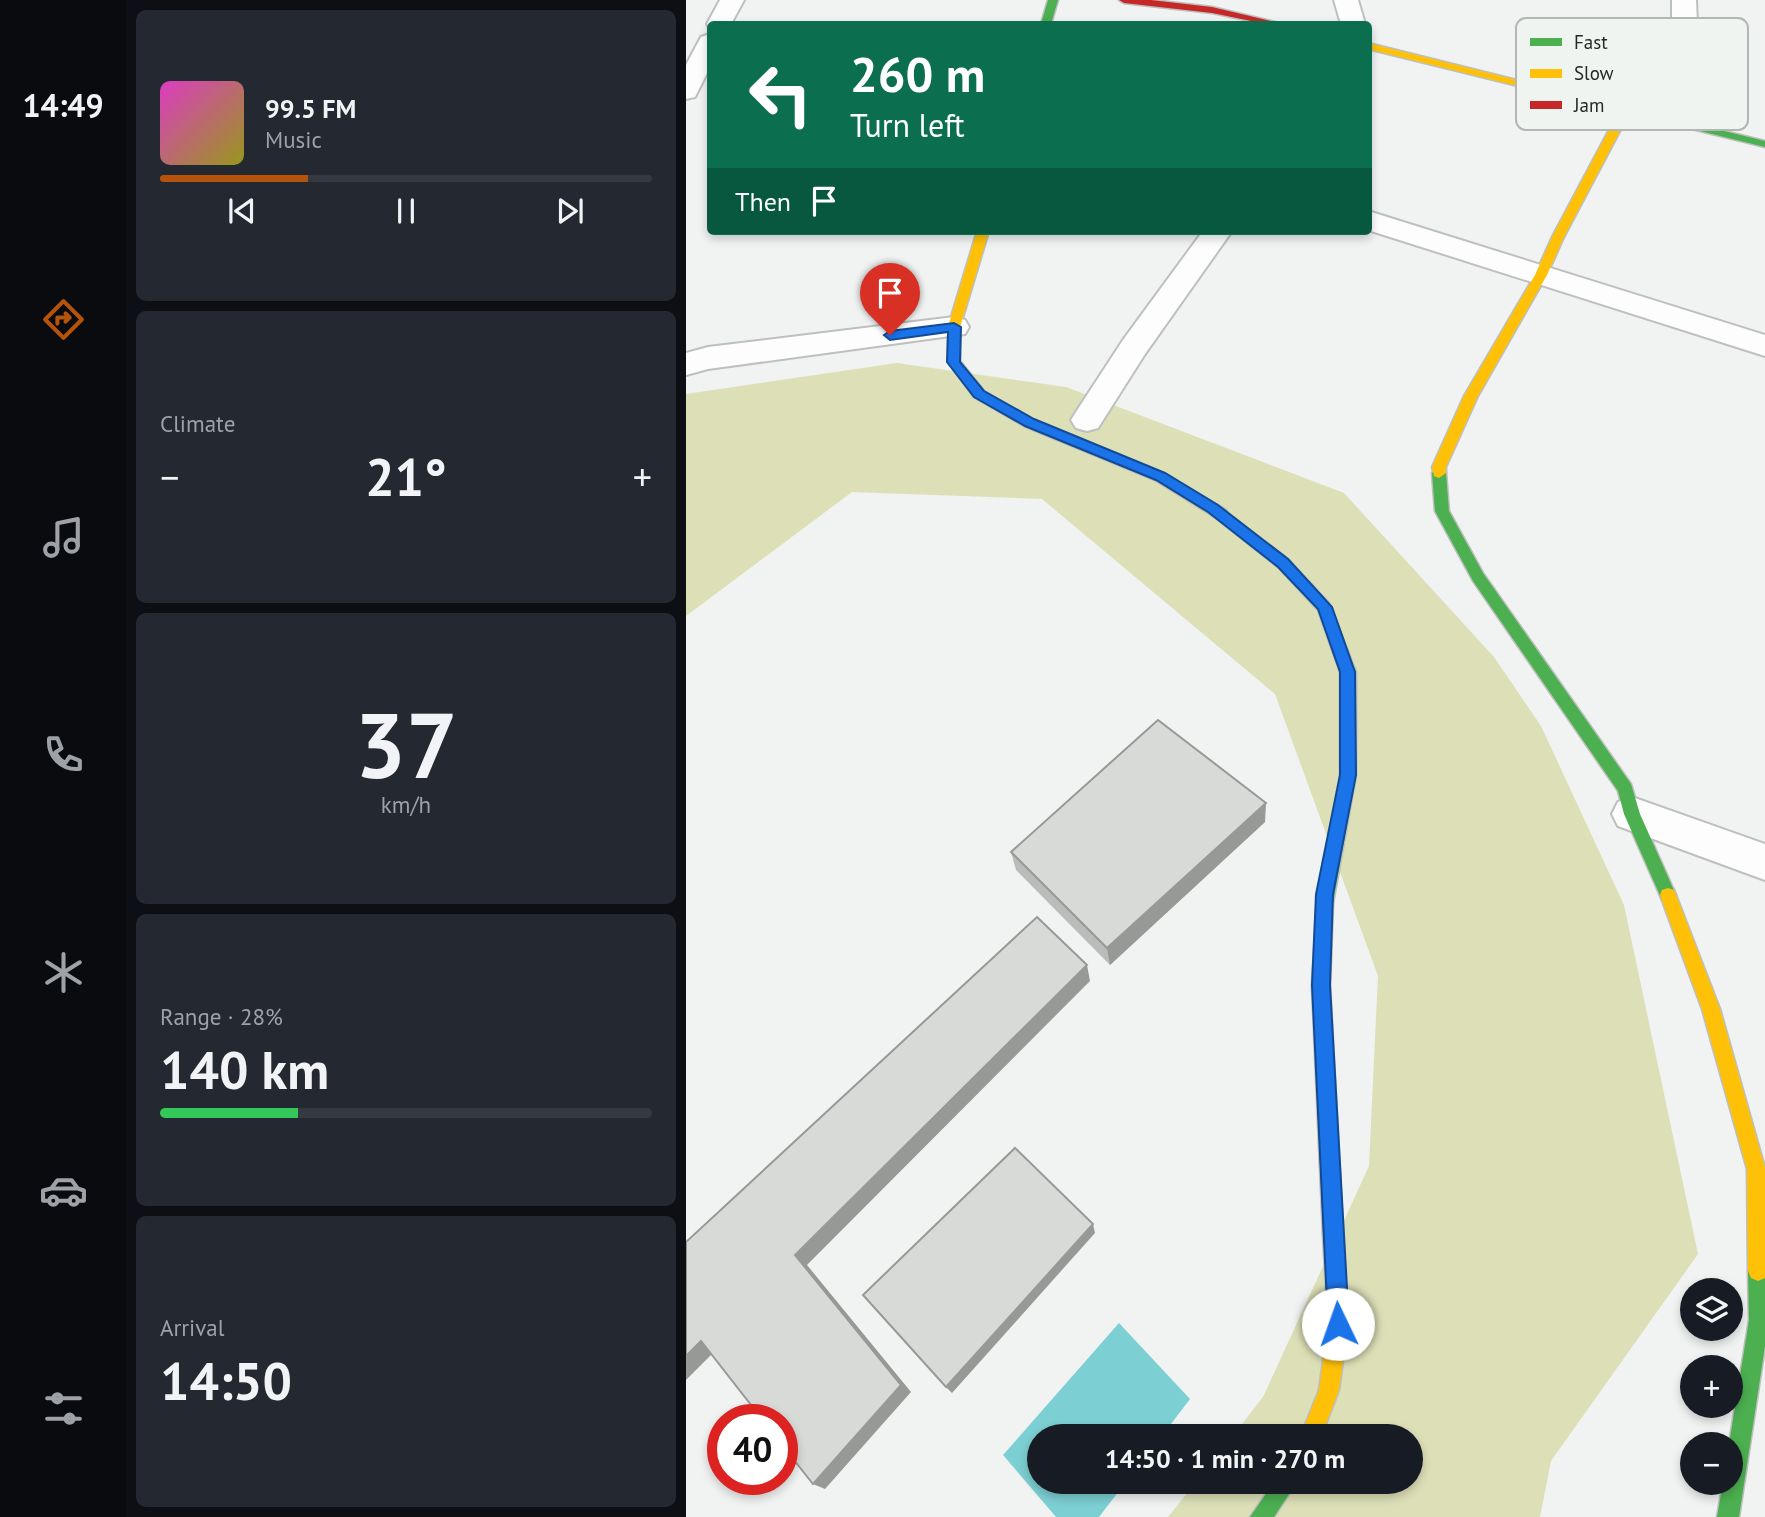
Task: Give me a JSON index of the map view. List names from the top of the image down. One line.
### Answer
{"legend":["Fast","Slow","Jam"],"page":{"tabs":"14:49","turn":["260 m","Turn left"],"song":["99.5 FM","Music"],"then":"Then","tile":["Climate",["37","km/h"],["Range · 28%","140 km"],["Arrival","14:50"]],"heat":["−","21°","+"],"map_buttons":["+","−"],"limit":"40","trip":"14:50 · 1 min · 270 m"}}
